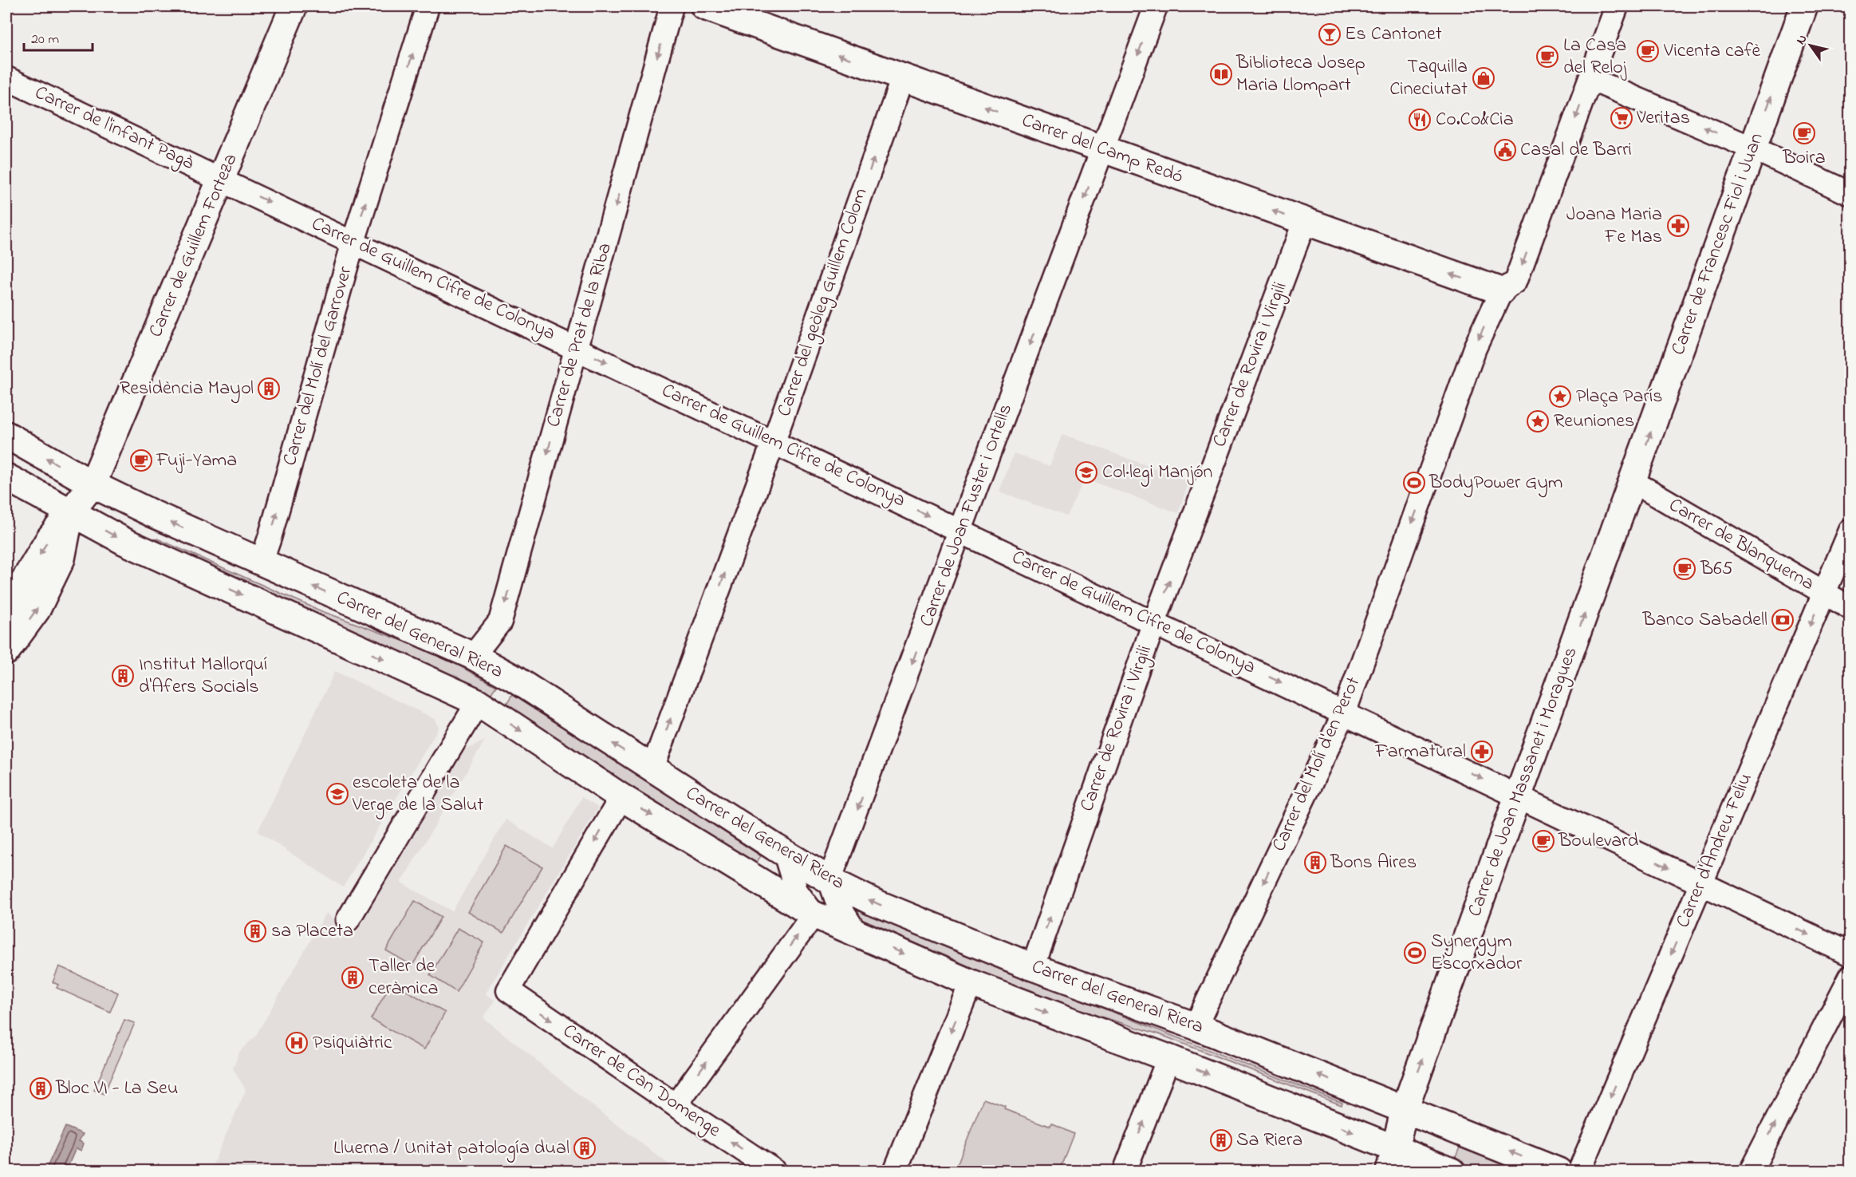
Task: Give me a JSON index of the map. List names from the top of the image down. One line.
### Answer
{"streets":{"main road":["Carrer del Camp Redó","Carrer de Francesc Fiol i Juan","Carrer de Guillem Forteza","Carrer del General Riera","Carrer de Joan Massanet i Moragues"],"street":["Carrer de l'infant Pagà","Carrer de Guillem Cifre de Colonya","Carrer del geòleg Guillem Colom","Carrer de Prat de la Riba","Carrer de Rovira i Virgili","Carrer del Molí del Garrover","Carrer de Joan Fuster i Ortells","Carrer de Blanquerna","Carrer del Molí d'en Perot","Carrer d'Andreu Feliu","Carrer de Can Domenge"]},"crossings":[["Carrer de l'infant Pagà","Carrer de Guillem Forteza"],["Carrer de l'infant Pagà","Carrer de Guillem Cifre de Colonya"],["Carrer del Camp Redó","Carrer del geòleg Guillem Colom"],["Carrer del Camp Redó","Carrer de Rovira i Virgili"],["Carrer del Camp Redó","Carrer de Joan Fuster i Ortells"],["Carrer del Camp Redó","Carrer del Molí d'en Perot"],["Carrer de Francesc Fiol i Juan","Carrer de Blanquerna"],["Carrer de Francesc Fiol i Juan","Carrer de Joan Massanet i Moragues"],["Carrer de Guillem Forteza","Carrer de Guillem Cifre de Colonya"],["Carrer de Guillem Forteza","Carrer del General Riera"],["Carrer de Guillem Cifre de Colonya","Carrer del geòleg Guillem Colom"],["Carrer de Guillem Cifre de Colonya","Carrer de Prat de la Riba"],["Carrer de Guillem Cifre de Colonya","Carrer de Rovira i Virgili"],["Carrer de Guillem Cifre de Colonya","Carrer del Molí del Garrover"],["Carrer de Guillem Cifre de Colonya","Carrer de Joan Fuster i Ortells"],["Carrer de Guillem Cifre de Colonya","Carrer del Molí d'en Perot"],["Carrer de Guillem Cifre de Colonya","Carrer de Joan Massanet i Moragues"],["Carrer de Guillem Cifre de Colonya","Carrer d'Andreu Feliu"],["Carrer del geòleg Guillem Colom","Carrer del General Riera"],["Carrer de Prat de la Riba","Carrer del General Riera"],["Carrer de Rovira i Virgili","Carrer del General Riera"],["Carrer del Molí del Garrover","Carrer del General Riera"],["Carrer de Joan Fuster i Ortells","Carrer del General Riera"],["Carrer de Blanquerna","Carrer de Joan Massanet i Moragues"],["Carrer de Blanquerna","Carrer d'Andreu Feliu"],["Carrer del General Riera","Carrer del Molí d'en Perot"],["Carrer del General Riera","Carrer de Joan Massanet i Moragues"],["Carrer del General Riera","Carrer de Can Domenge"]],"one_way":["Carrer del Camp Redó","Carrer de Francesc Fiol i Juan","Carrer de Guillem Cifre de Colonya","Carrer del geòleg Guillem Colom","Carrer de Prat de la Riba","Carrer de Rovira i Virgili","Carrer del Molí del Garrover","Carrer de Joan Fuster i Ortells","Carrer del Molí d'en Perot","Carrer de Joan Massanet i Moragues"],"places":{"bar":["Es Cantonet"],"cafe":["Vicenta cafè","La Casa del Reloj","Boira","Fuji-Yama","B65","Boulevard"],"library":["Biblioteca Josep Maria Llompart"],"shop":["Taquilla Cineciutat"],"supermarket":["Veritas"],"restaurant":["Co.Co&Cia"],"public building":["Casal de Barri"],"pharmacy":["Joana Maria Fe Mas","Farmatural"],"building":["Residència Mayol","Institut Mallorquí d'Afers Socials","Bons Aires","sa Placeta","Taller de ceràmica","Bloc VI - La Seu","Sa Riera","Lluerna / Unitat patología dual"],"place":["Plaça París","Reuniones"],"school or university":["Col·legi Manjón","escoleta de la Verge de la Salut"],"sports":["BodyPower Gym","Synergym Escorxador"],"bank":["Banco Sabadell"],"hospital":["Psiquiàtric"]},"scale_bar":"20 m","north":"top left"}
